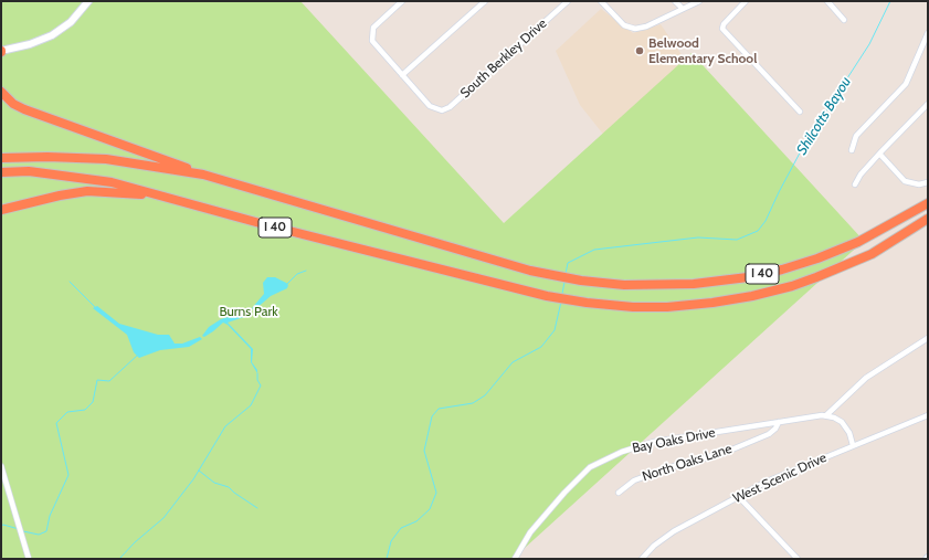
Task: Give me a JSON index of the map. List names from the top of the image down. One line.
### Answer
{"streets":{"highway":["I 40"],"street":["South Berkley Drive","Bay Oaks Drive","North Oaks Lane","West Scenic Drive"]},"crossings":[["Bay Oaks Drive","North Oaks Lane"]],"water":["Shilcotts Bayou"],"parks":["Burns Park"],"places":["Belwood Elementary School"]}
